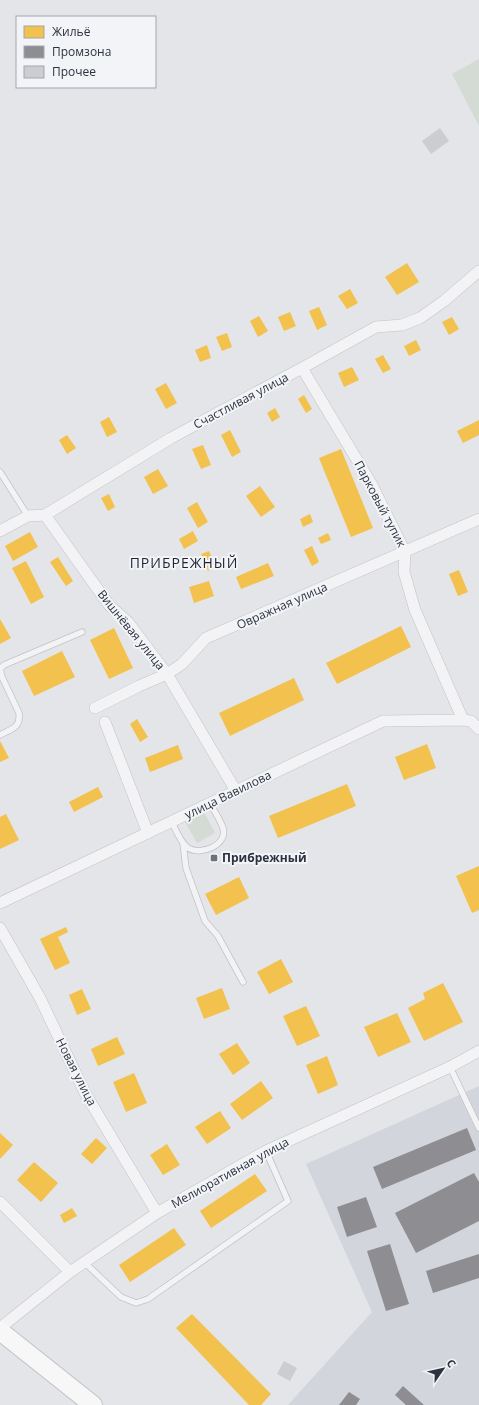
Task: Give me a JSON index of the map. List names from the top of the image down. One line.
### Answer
{"streets":{"street":["Счастливая улица","Парковый тупик","Овражная улица","Вишнёвая улица","улица Вавилова","Новая улица","Мелиоративная улица"]},"crossings":[["Счастливая улица","Парковый тупик"],["Счастливая улица","Вишнёвая улица"],["Парковый тупик","Овражная улица"],["Парковый тупик","улица Вавилова"],["Овражная улица","Вишнёвая улица"],["Вишнёвая улица","улица Вавилова"],["Новая улица","Мелиоративная улица"]],"districts":["ПРИБРЕЖНЫЙ"],"places":{"transit":["Прибрежный"]},"legend":["Жильё","Промзона","Прочее"],"north":"top right"}
